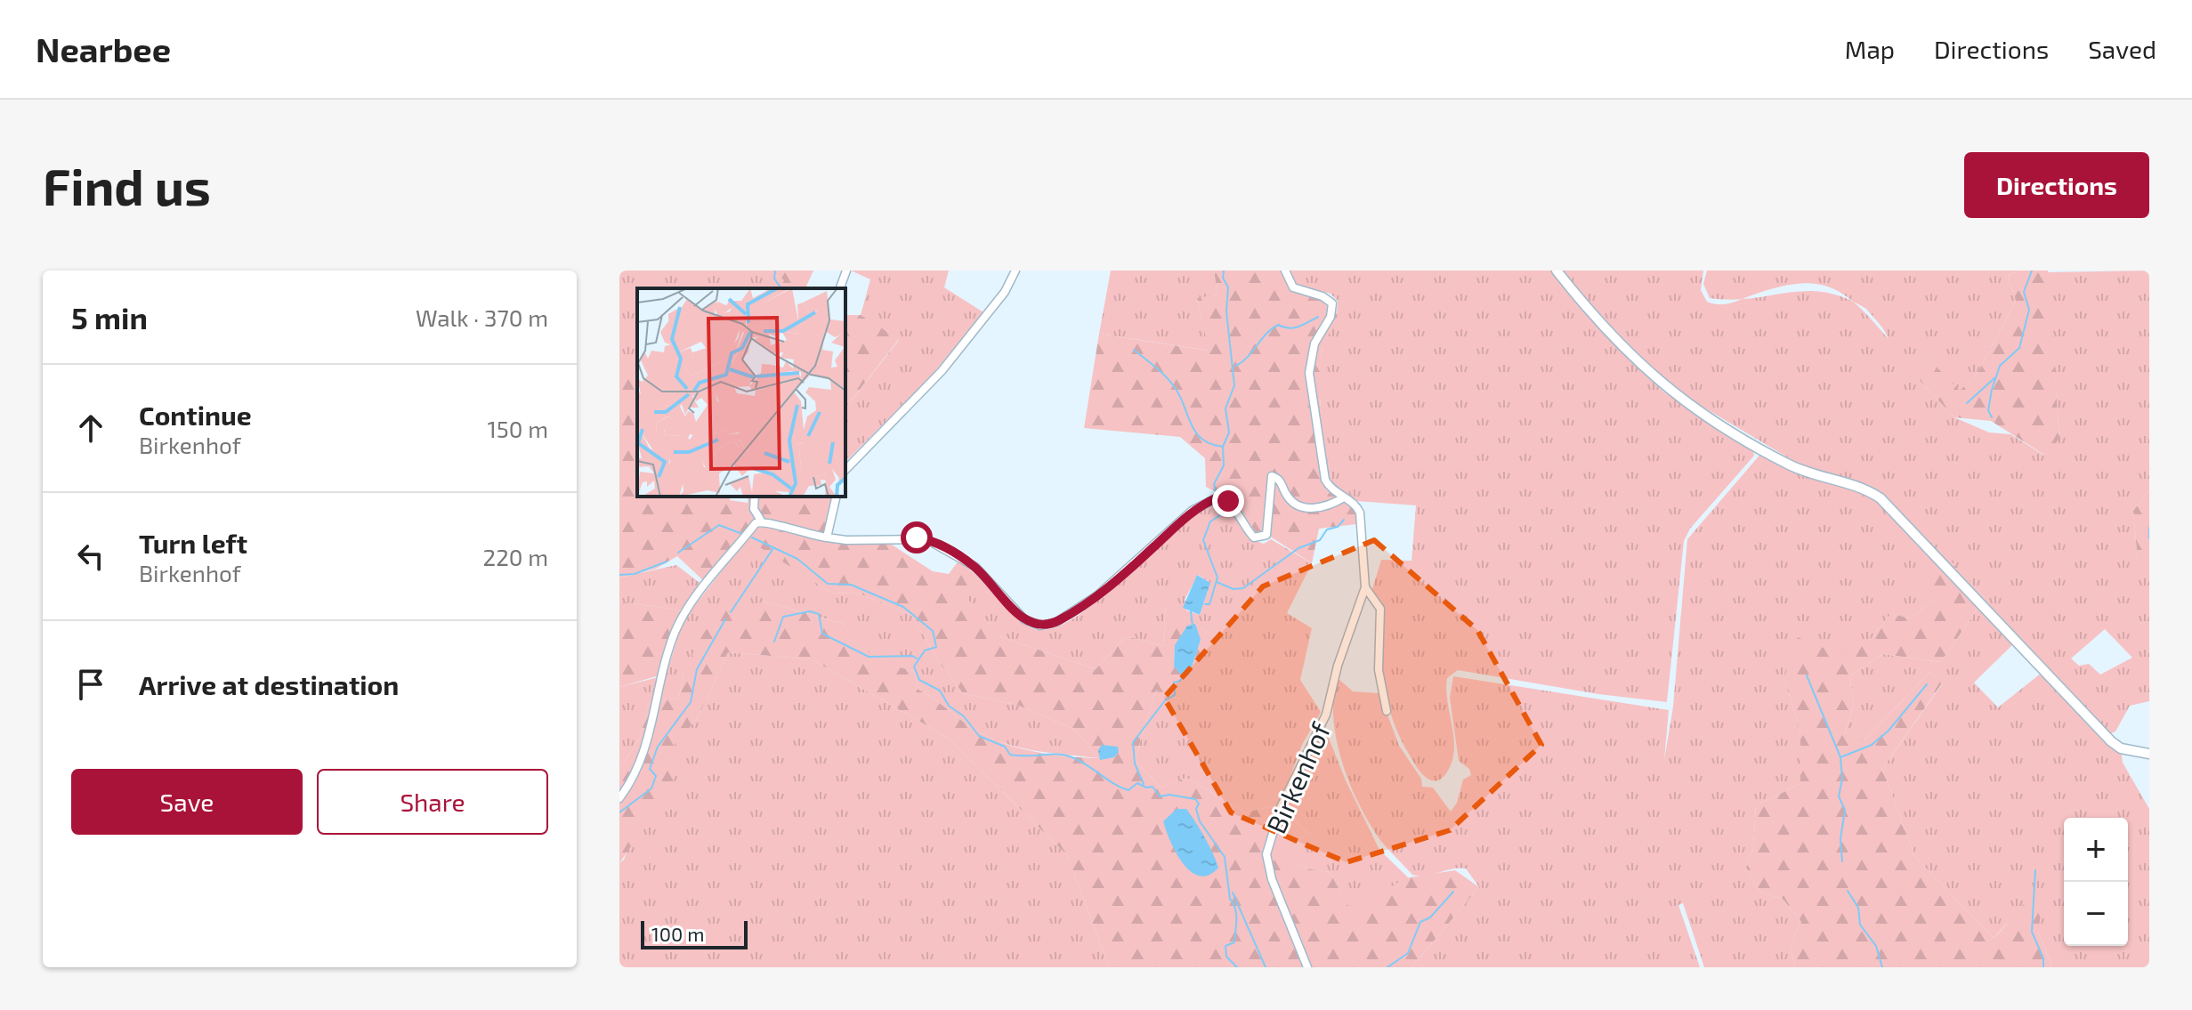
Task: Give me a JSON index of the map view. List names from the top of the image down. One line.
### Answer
{"streets":{"street":["Birkenhof"]},"scale_bar":"100 m","page":{"header":"Nearbee","nav":["Map","Directions","Saved"],"buttons":["Directions",["Save","Share"]],"title":"Find us","heading":["5 min","Walk · 370 m"],"list":[["Continue","Birkenhof","150 m"],["Turn left","Birkenhof","220 m"],"Arrive at destination"],"map_buttons":["+","−"],"scale":"100 m"}}
